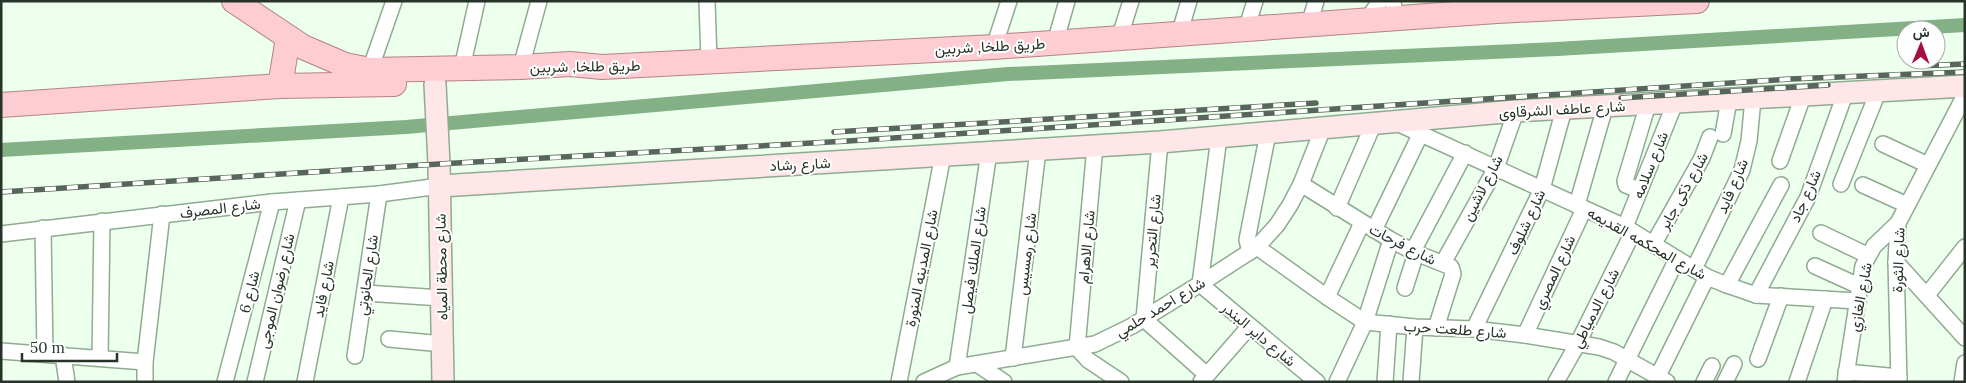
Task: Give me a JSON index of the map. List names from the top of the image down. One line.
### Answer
{"streets":{"main road":["طريق طلخا, شربين"],"street":["شارع عاطف الشرقاوى","شارع رشاد","شارع سلامه","شارع فايد","شارع لاشين","شارع ذكى جابر","شارع جاد","شارع المصرف","شارع شلوف","شارع التحرير","شارع المحكمه القديمه","شارع فرحات","شارع الاهرام","شارع رمسيس","شارع الملك فيصل","شارع الثورة","شارع محطة المياه","شارع المدينه المنورة","شارع المصري","شارع الحانوتي","شارع رضوان الموجى","شارع 6","شارع الغازي","شارع احمد حلمي","شارع الدمياطي","شارع طلعت حرب","شارع داير البندر"]},"crossings":[["شارع عاطف الشرقاوى","شارع رشاد"],["شارع عاطف الشرقاوى","شارع سلامه"],["شارع عاطف الشرقاوى","شارع فايد"],["شارع عاطف الشرقاوى","شارع لاشين"],["شارع عاطف الشرقاوى","شارع ذكى جابر"],["شارع عاطف الشرقاوى","شارع جاد"],["شارع عاطف الشرقاوى","شارع شلوف"],["شارع عاطف الشرقاوى","شارع التحرير"],["شارع عاطف الشرقاوى","شارع المحكمه القديمه"],["شارع عاطف الشرقاوى","شارع المصري"],["شارع عاطف الشرقاوى","شارع احمد حلمي"],["شارع رشاد","شارع المصرف"],["شارع رشاد","شارع التحرير"],["شارع رشاد","شارع الاهرام"],["شارع رشاد","شارع رمسيس"],["شارع رشاد","شارع الملك فيصل"],["شارع رشاد","شارع محطة المياه"],["شارع رشاد","شارع المدينه المنورة"],["شارع سلامه","شارع المحكمه القديمه"],["شارع سلامه","شارع الدمياطي"],["شارع فايد","شارع المصرف"],["شارع فايد","شارع المحكمه القديمه"],["شارع لاشين","شارع المحكمه القديمه"],["شارع لاشين","شارع فرحات"],["شارع ذكى جابر","شارع المحكمه القديمه"],["شارع جاد","شارع المحكمه القديمه"],["شارع المصرف","شارع محطة المياه"],["شارع المصرف","شارع الحانوتي"],["شارع المصرف","شارع رضوان الموجى"],["شارع المصرف","شارع 6"],["شارع شلوف","شارع المحكمه القديمه"],["شارع شلوف","شارع طلعت حرب"],["شارع التحرير","شارع احمد حلمي"],["شارع المحكمه القديمه","شارع المصري"],["شارع المحكمه القديمه","شارع الغازي"],["شارع المحكمه القديمه","شارع الدمياطي"],["شارع فرحات","شارع احمد حلمي"],["شارع فرحات","شارع طلعت حرب"],["شارع الاهرام","شارع احمد حلمي"],["شارع رمسيس","شارع احمد حلمي"],["شارع الملك فيصل","شارع احمد حلمي"],["شارع الثورة","شارع الغازي"],["شارع المصري","شارع طلعت حرب"],["شارع احمد حلمي","شارع طلعت حرب"],["شارع احمد حلمي","شارع داير البندر"],["شارع الدمياطي","شارع طلعت حرب"]],"scale_bar":"50 m","north":"top"}
